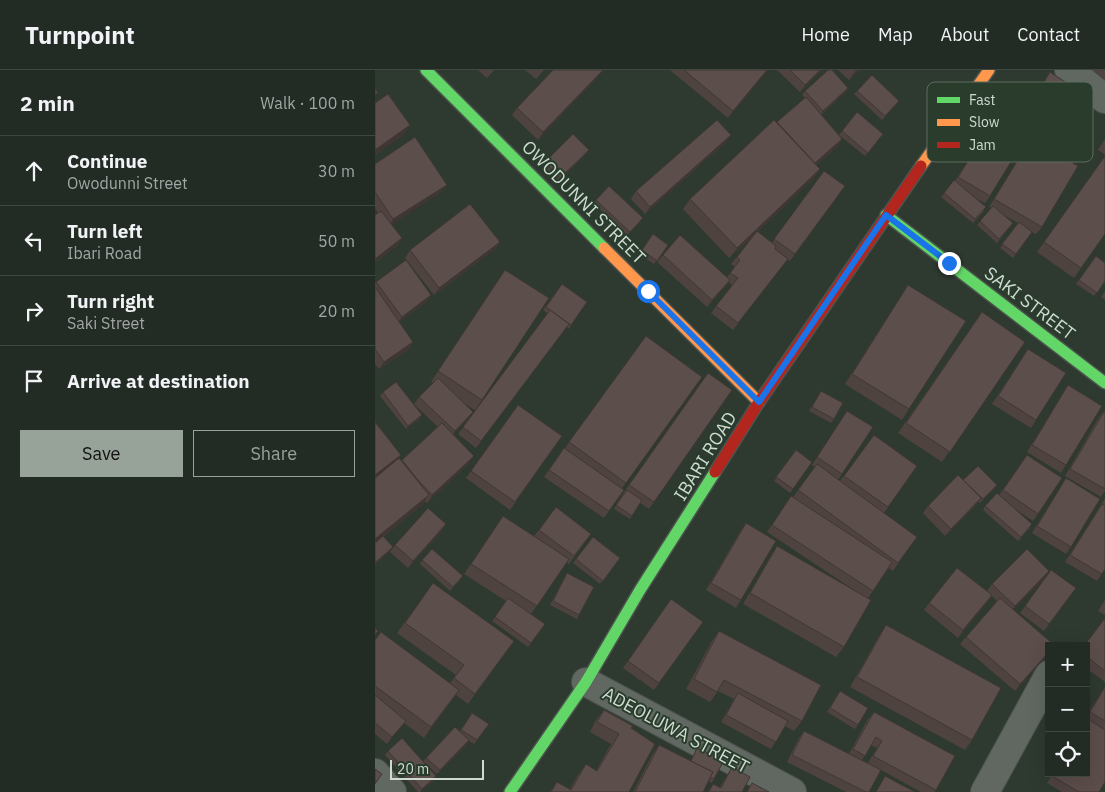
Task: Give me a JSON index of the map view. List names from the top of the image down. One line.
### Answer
{"streets":{"street":["OWODUNNI STREET","SAKI STREET","IBARI ROAD","ADEOLUWA STREET"]},"crossings":[["OWODUNNI STREET","IBARI ROAD"],["SAKI STREET","IBARI ROAD"],["IBARI ROAD","ADEOLUWA STREET"]],"legend":["Fast","Slow","Jam"],"scale_bar":"20 m","page":{"header":"Turnpoint","nav":["Home","Map","About","Contact"],"heading":["2 min","Walk · 100 m"],"list":[["Continue","Owodunni Street","30 m"],["Turn left","Ibari Road","50 m"],["Turn right","Saki Street","20 m"],"Arrive at destination"],"buttons":["Save","Share"],"map_buttons":["+","−"],"scale":"20 m"}}
